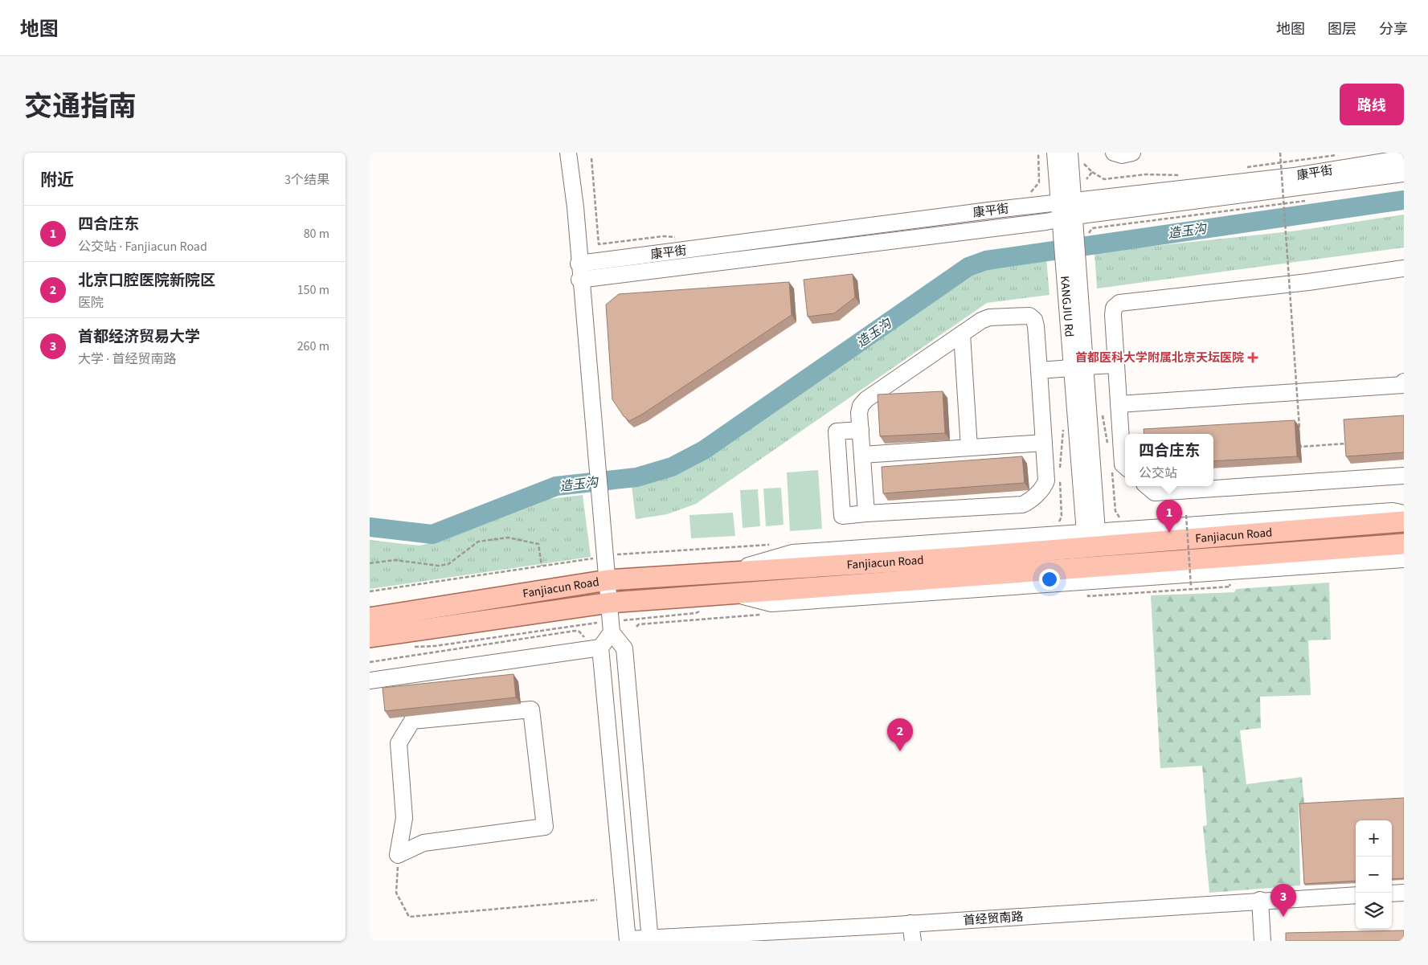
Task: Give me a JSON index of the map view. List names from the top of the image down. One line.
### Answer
{"streets":{"main road":["Fanjiacun Road"],"street":["康平街","KANGJIU Rd","首经贸南路"]},"crossings":[["康平街","KANGJIU Rd"]],"water":["造玉沟"],"places":{"health":["首都医科大学附属北京天坛医院"]},"page":{"header":"地图","nav":["地图","图层","分享"],"title":"交通指南","buttons":"路线","heading":["附近","3个结果"],"list":[{"mark":"1","name":"四合庄东","note":"公交站 · Fanjiacun Road","value":"80 m"},{"mark":"2","name":"北京口腔医院新院区","note":"医院","value":"150 m"},{"mark":"3","name":"首都经济贸易大学","note":"大学 · 首经贸南路","value":"260 m"}],"popup":["四合庄东","公交站"],"pins":["1","2","3"],"map_buttons":["+","−"]}}
